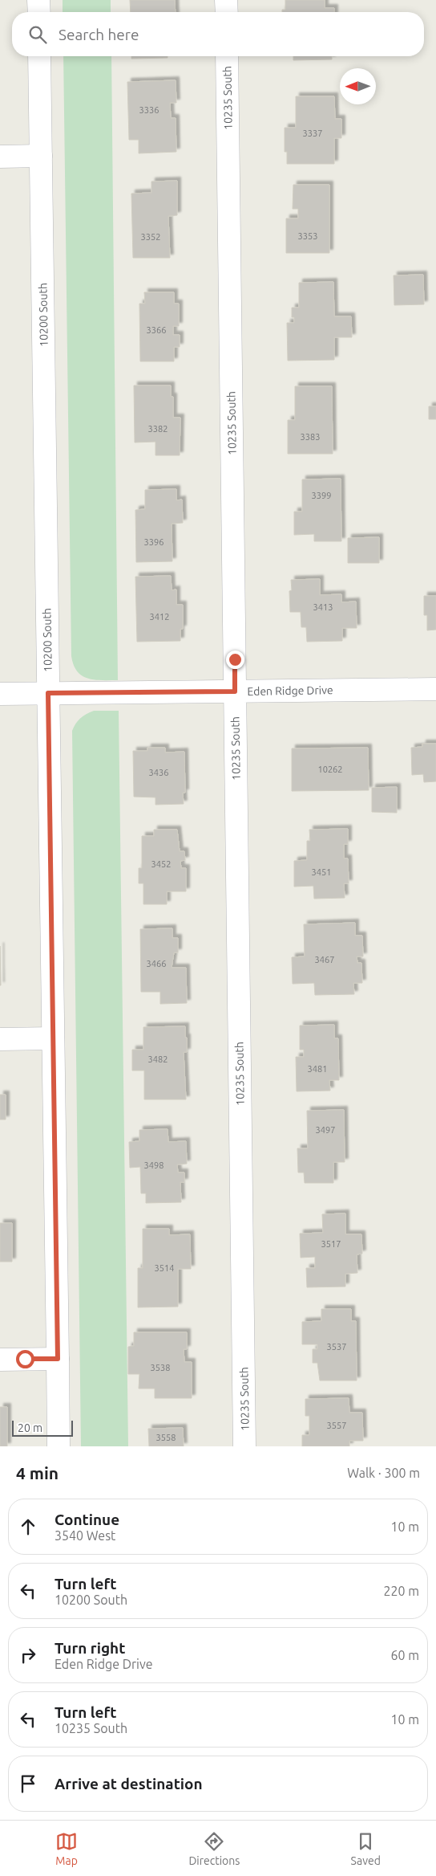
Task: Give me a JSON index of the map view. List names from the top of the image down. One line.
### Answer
{"streets":{"street":["10235 South","10200 South","Eden Ridge Drive"]},"crossings":[["10235 South","Eden Ridge Drive"],["10200 South","Eden Ridge Drive"]],"house_numbers":["3336","3337","3353","3352","3366","3382","3383","3399","3396","3413","3412","10262","3436","3452","3451","3467","3466","3482","3481","3497","3498","3517","3514","3537","3538","3557","3558"],"scale_bar":"20 m","north":"left","page":{"search":"Search here","scale":"20 m","heading":["4 min","Walk · 300 m"],"list":[["Continue","3540 West","10 m"],["Turn left","10200 South","220 m"],["Turn right","Eden Ridge Drive","60 m"],["Turn left","10235 South","10 m"],"Arrive at destination"],"nav":["Map","Directions","Saved"]}}
